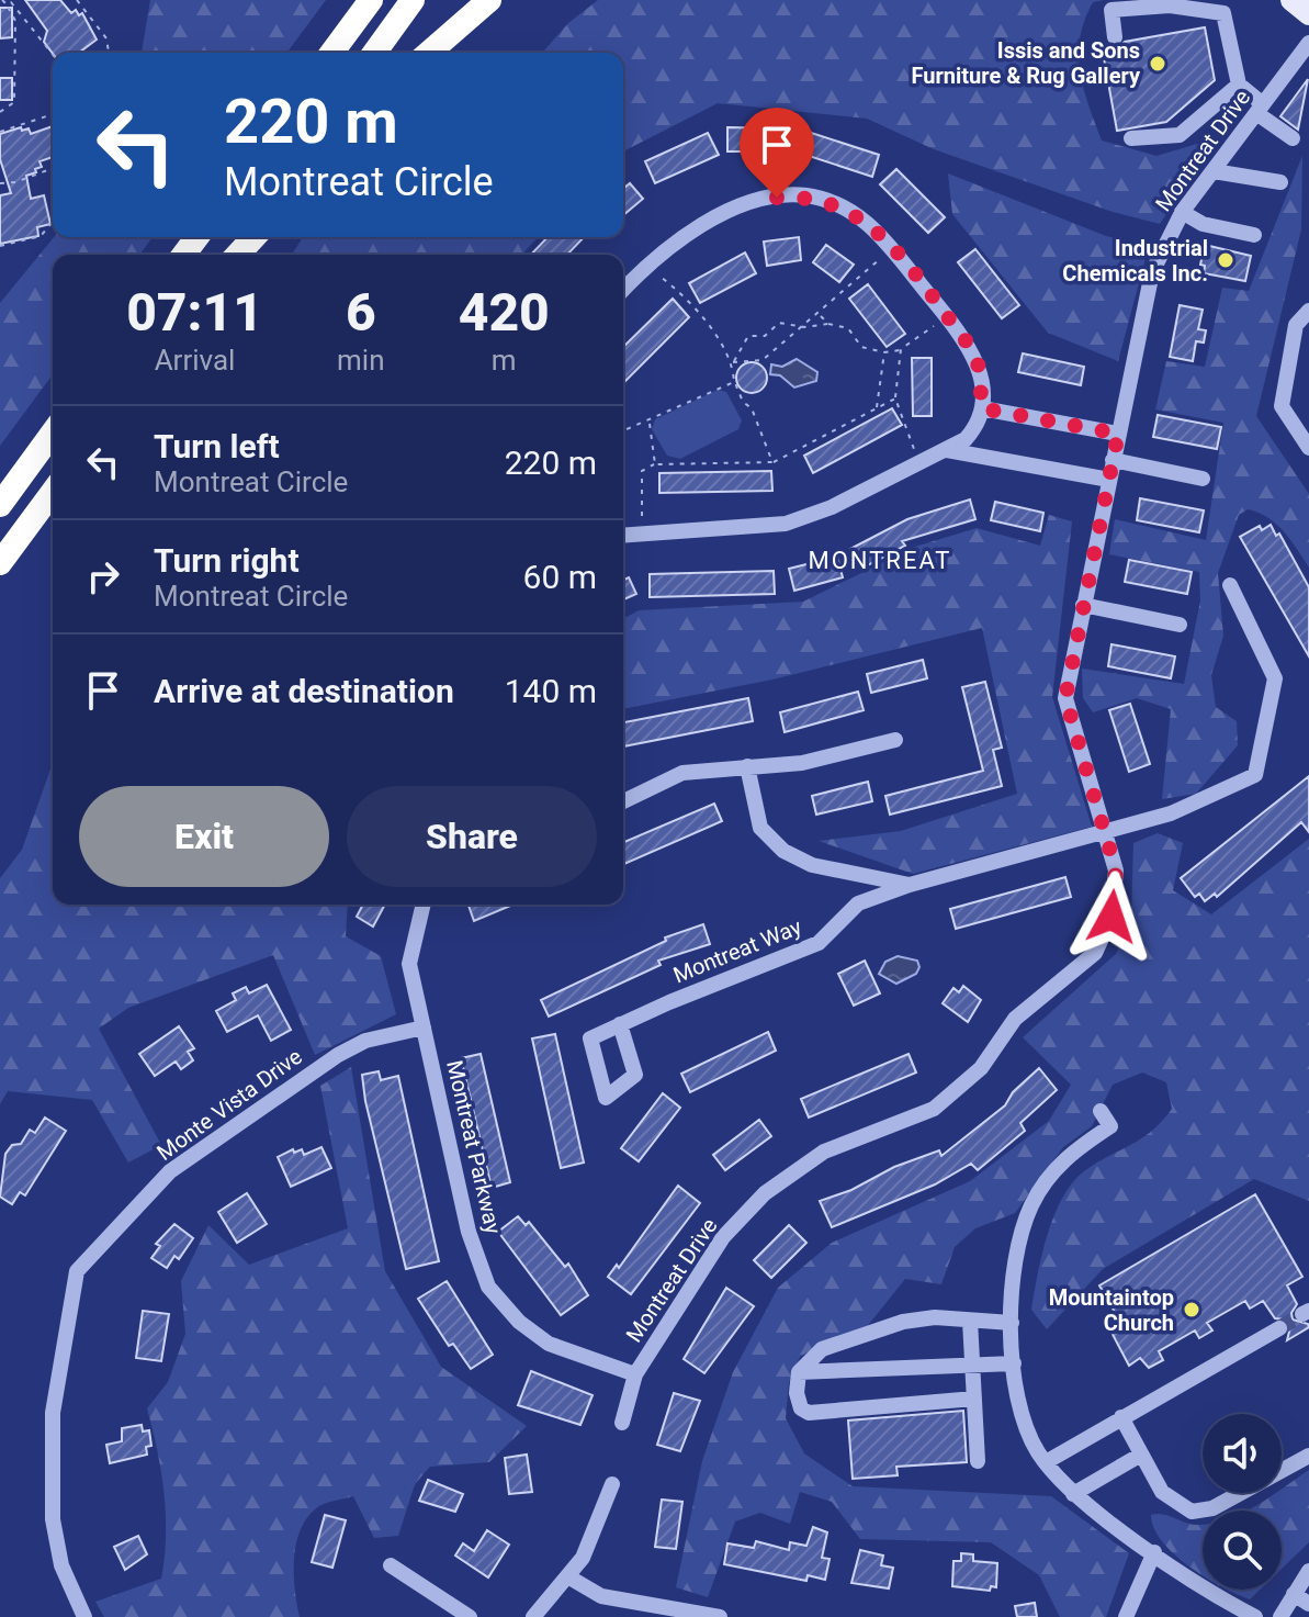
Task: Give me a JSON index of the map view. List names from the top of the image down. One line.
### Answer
{"streets":{"street":["Montreat Drive","Montreat Way","Monte Vista Drive","Montreat Parkway"]},"crossings":[["Montreat Drive","Montreat Way"],["Montreat Drive","Montreat Parkway"],["Monte Vista Drive","Montreat Parkway"]],"districts":["MONTREAT"],"places":["Issis and Sons Furniture & Rug Gallery","Industrial Chemicals Inc.","Mountaintop Church"],"page":{"turn":["220 m","Montreat Circle"],"eta":["07:11","Arrival","6","min","420","m"],"list":[{"name":"Turn left","note":"Montreat Circle","value":"220 m"},{"name":"Turn right","note":"Montreat Circle","value":"60 m"},{"name":"Arrive at destination","value":"140 m"}],"buttons":["Exit","Share"]}}
